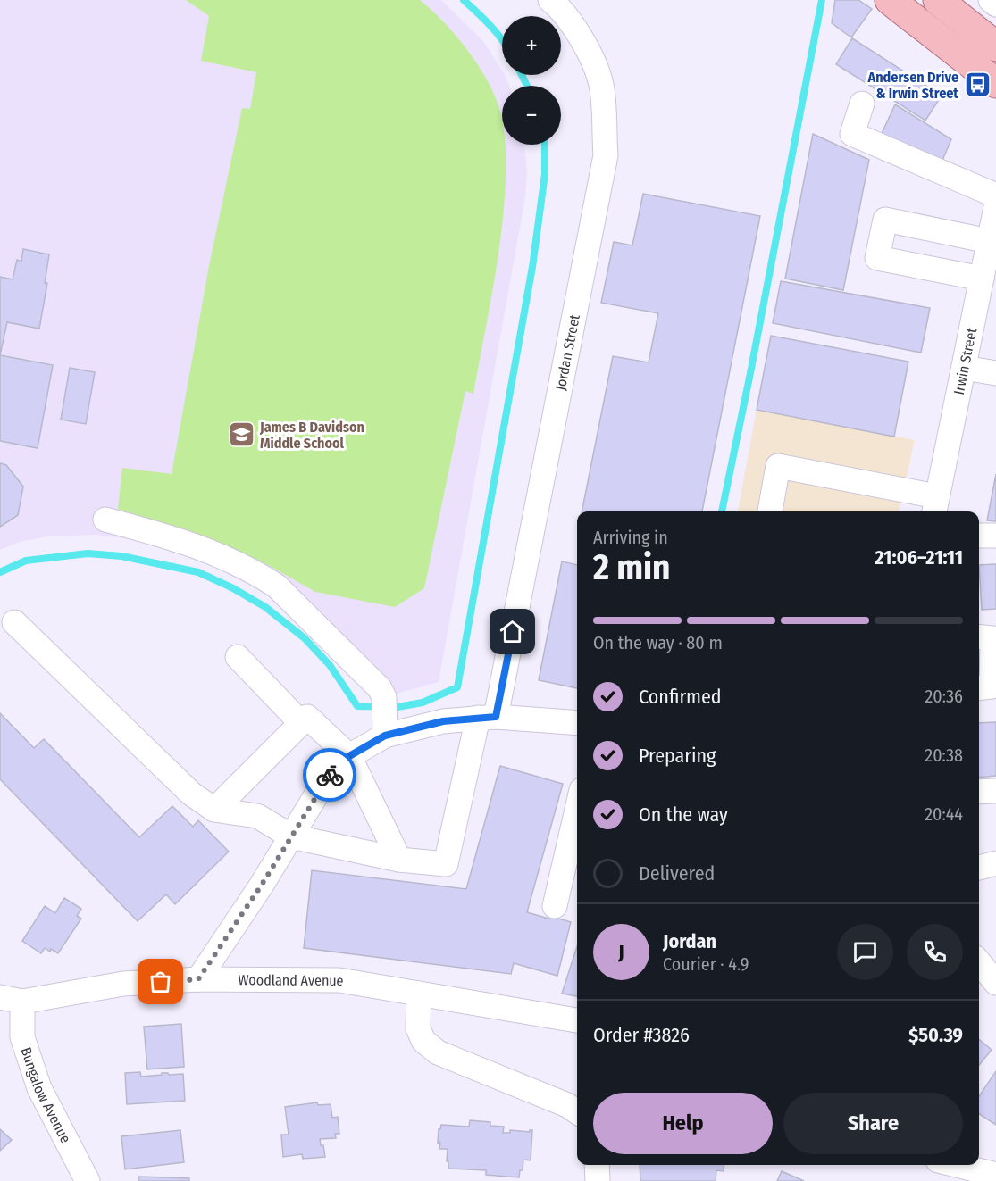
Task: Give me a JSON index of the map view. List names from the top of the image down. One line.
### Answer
{"streets":{"street":["Jordan Street","Irwin Street","Woodland Avenue","Bungalow Avenue"]},"crossings":[["Woodland Avenue","Bungalow Avenue"]],"places":{"bus stop":["Andersen Drive & Irwin Street"],"school or university":["James B Davidson Middle School"]},"page":{"map_buttons":["+","−"],"heading":["2 min","Arriving in","21:06–21:11"],"panel":["Jordan","Courier · 4.9","Order #3826","$50.39"],"bar":"On the way · 80 m","list":[["Confirmed","20:36"],["Preparing","20:38"],["On the way","20:44"],"Delivered"],"round":"J","buttons":["Help","Share"]}}
